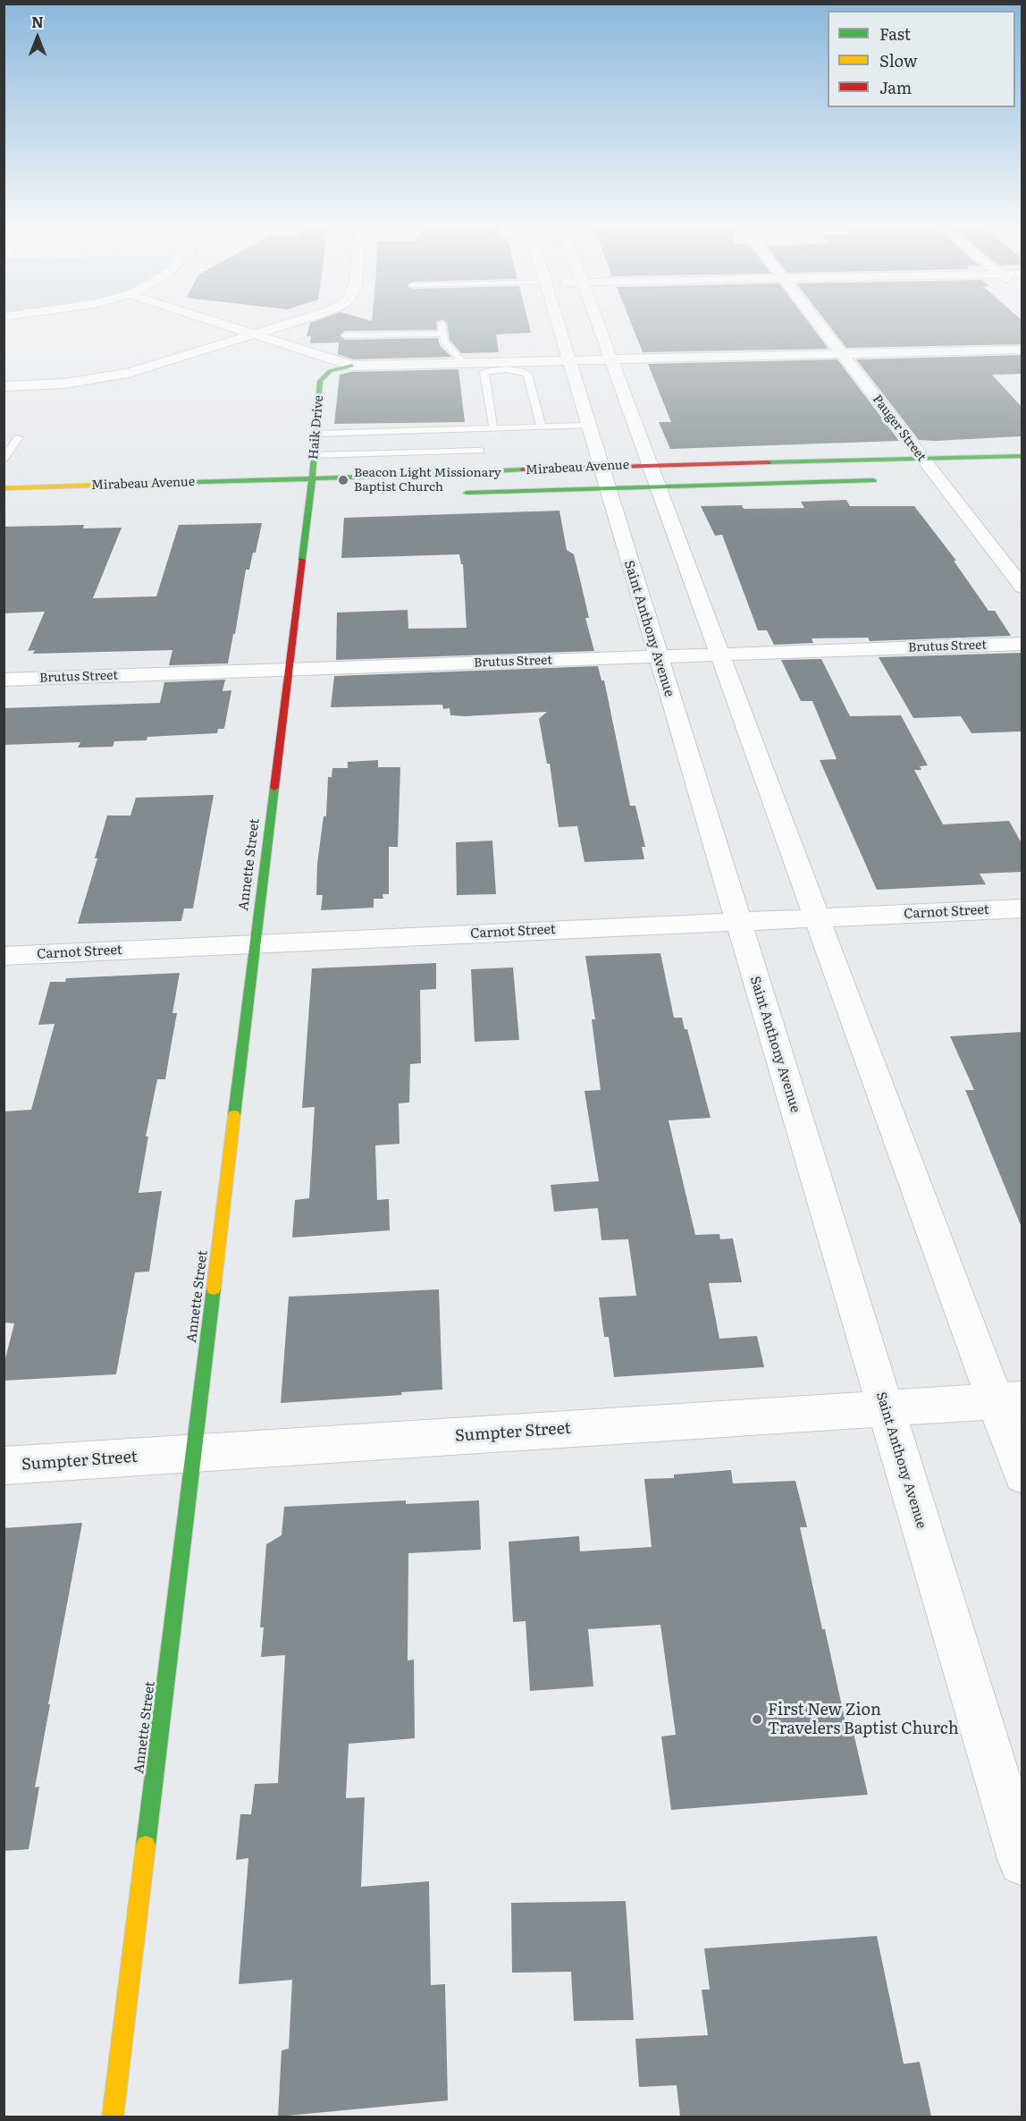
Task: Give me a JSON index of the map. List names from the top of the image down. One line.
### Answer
{"streets":{"street":["Haik Drive","Pauger Street","Mirabeau Avenue","Saint Anthony Avenue","Brutus Street","Annette Street","Carnot Street","Sumpter Street"]},"crossings":[["Haik Drive","Mirabeau Avenue"],["Haik Drive","Annette Street"],["Pauger Street","Mirabeau Avenue"],["Mirabeau Avenue","Saint Anthony Avenue"],["Mirabeau Avenue","Annette Street"],["Saint Anthony Avenue","Brutus Street"],["Saint Anthony Avenue","Carnot Street"],["Saint Anthony Avenue","Sumpter Street"],["Brutus Street","Annette Street"],["Annette Street","Carnot Street"],["Annette Street","Sumpter Street"]],"places":["Beacon Light Missionary Baptist Church","First New Zion Travelers Baptist Church"],"legend":["Fast","Slow","Jam"],"north":"top"}
